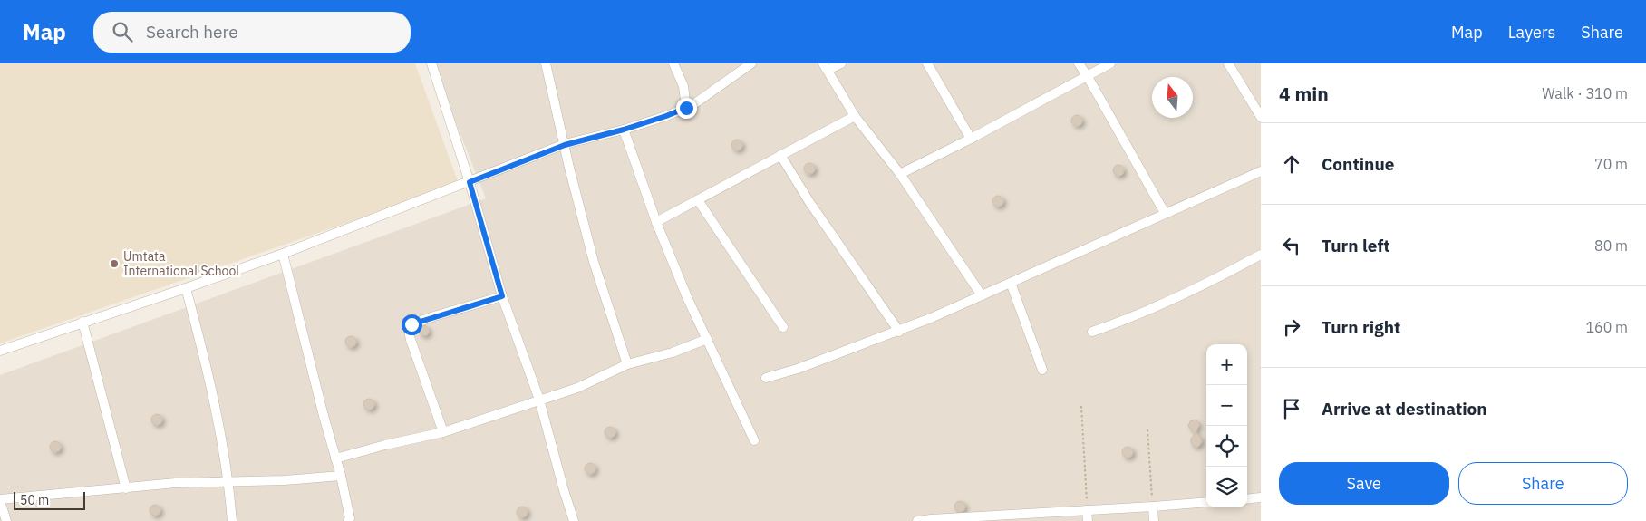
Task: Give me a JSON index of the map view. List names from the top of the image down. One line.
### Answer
{"places":["Umtata International School"],"scale_bar":"50 m","north":"top","page":{"header":"Map","search":"Search here","nav":["Map","Layers","Share"],"heading":["4 min","Walk · 310 m"],"list":[["Continue","70 m"],["Turn left","80 m"],["Turn right","160 m"],"Arrive at destination"],"map_buttons":["+","−"],"buttons":["Save","Share"],"scale":"50 m"}}
